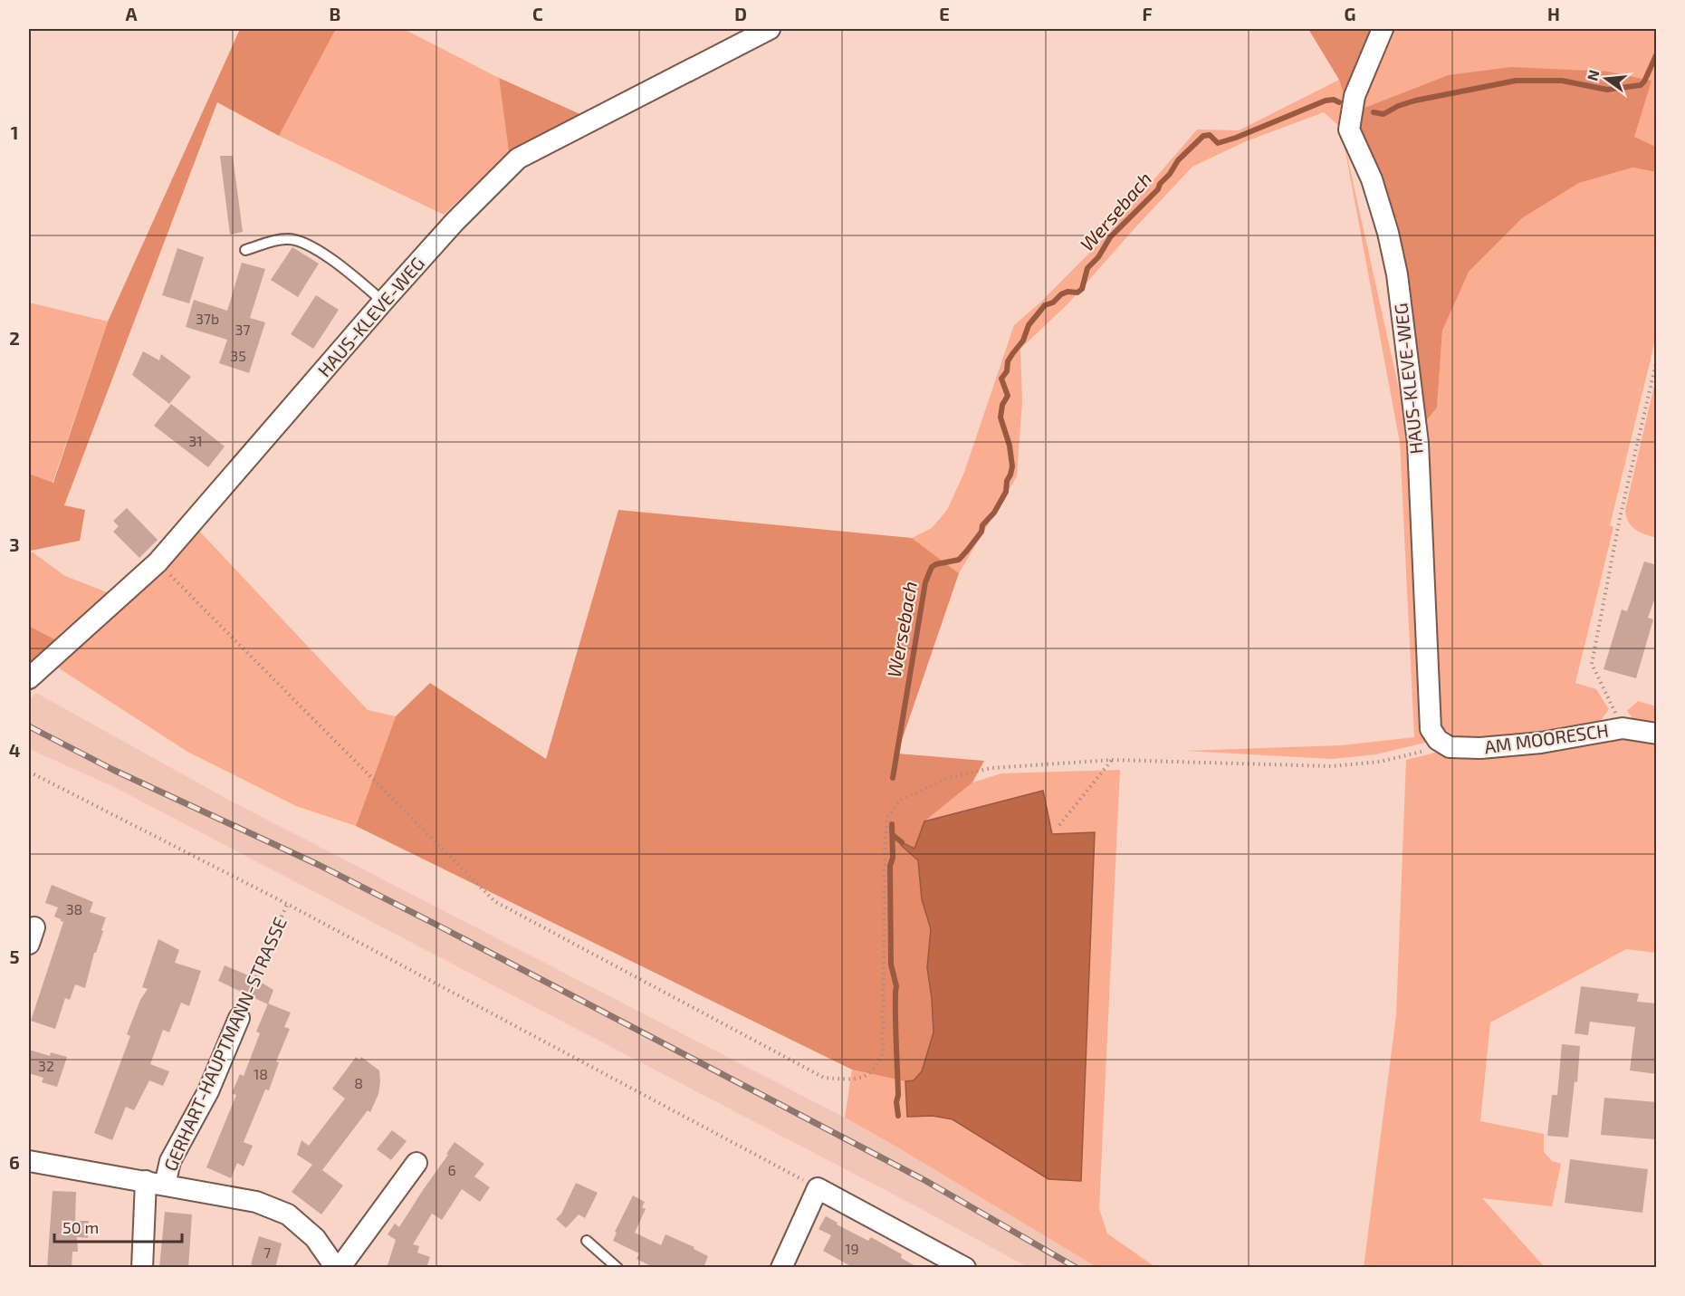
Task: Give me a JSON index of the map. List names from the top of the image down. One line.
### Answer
{"streets":{"street":["HAUS-KLEVE-WEG","AM MOORESCH","GERHART-HAUPTMANN-STRASSE"]},"crossings":[["HAUS-KLEVE-WEG","AM MOORESCH"]],"water":["Wersebach"],"house_numbers":["37b","37","35","31","38","32","18","8","6","19","7"],"scale_bar":"50 m","north":"left","grid":{"columns":["A","B","C","D","E","F","G","H"],"rows":["1","2","3","4","5","6"]}}
